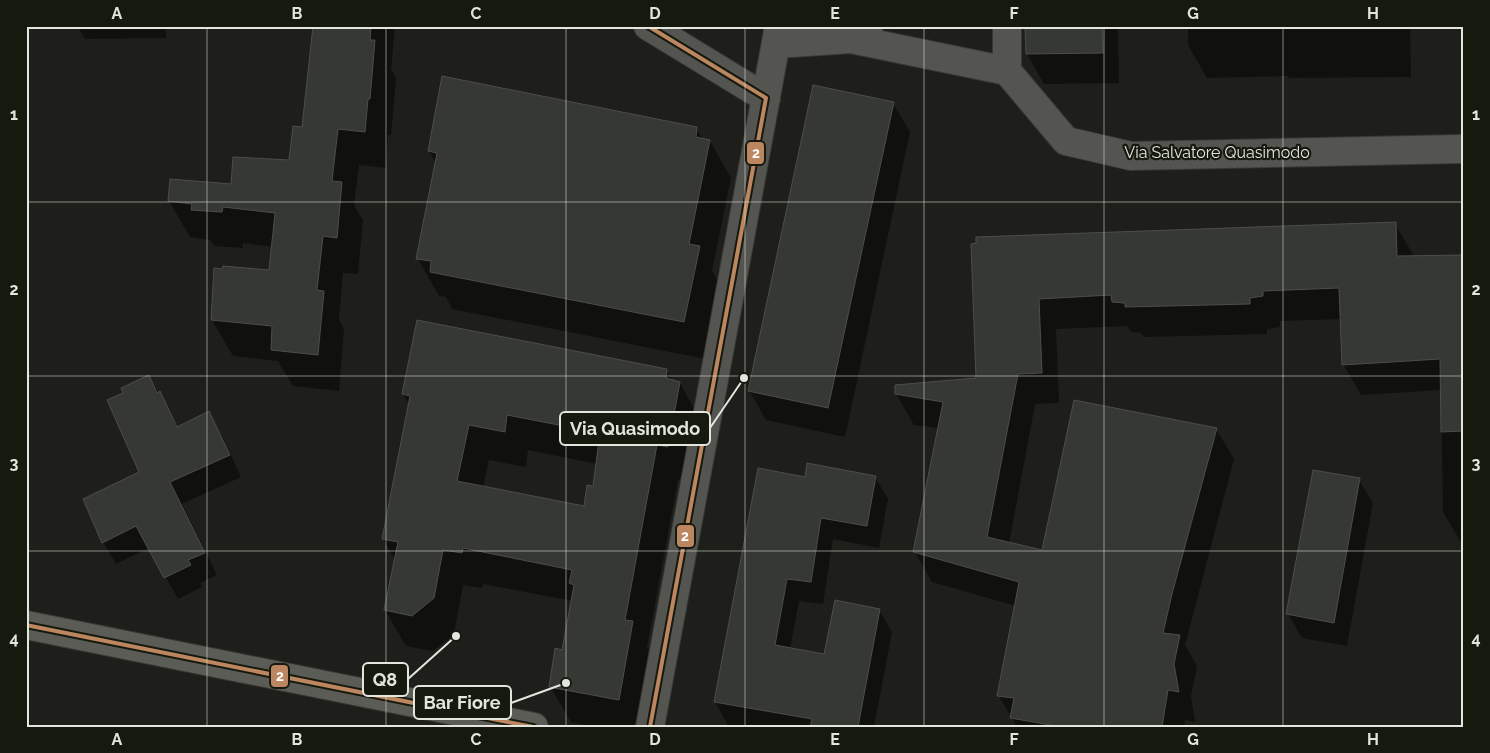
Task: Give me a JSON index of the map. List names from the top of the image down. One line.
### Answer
{"streets":{"street":["Via Salvatore Quasimodo"]},"places":["Via Quasimodo","Q8","Bar Fiore"],"lines":["transit line 2"],"grid":{"columns":["A","B","C","D","E","F","G","H"],"rows":["1","2","3","4"]}}
